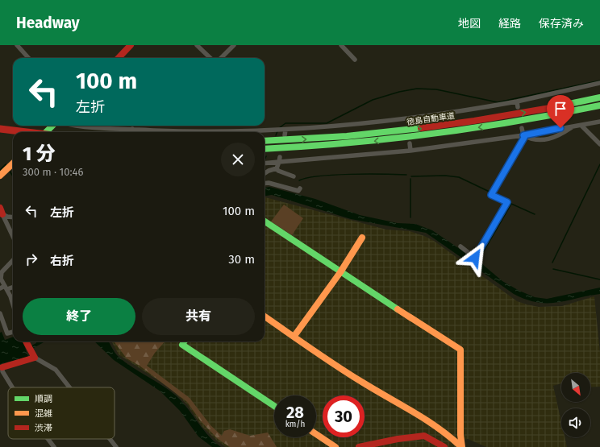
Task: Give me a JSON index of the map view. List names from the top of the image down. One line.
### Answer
{"streets":{"main road":["徳島自動車道"]},"legend":["順調","混雑","渋滞"],"north":"bottom right","page":{"header":"Headway","nav":["地図","経路","保存済み"],"turn":["100 m","左折"],"heading":["1 分","300 m · 10:46"],"list":[{"name":"左折","value":"100 m"},{"name":"右折","value":"30 m"}],"buttons":["終了","共有"],"speed":"28 km/h","limit":"30"}}
